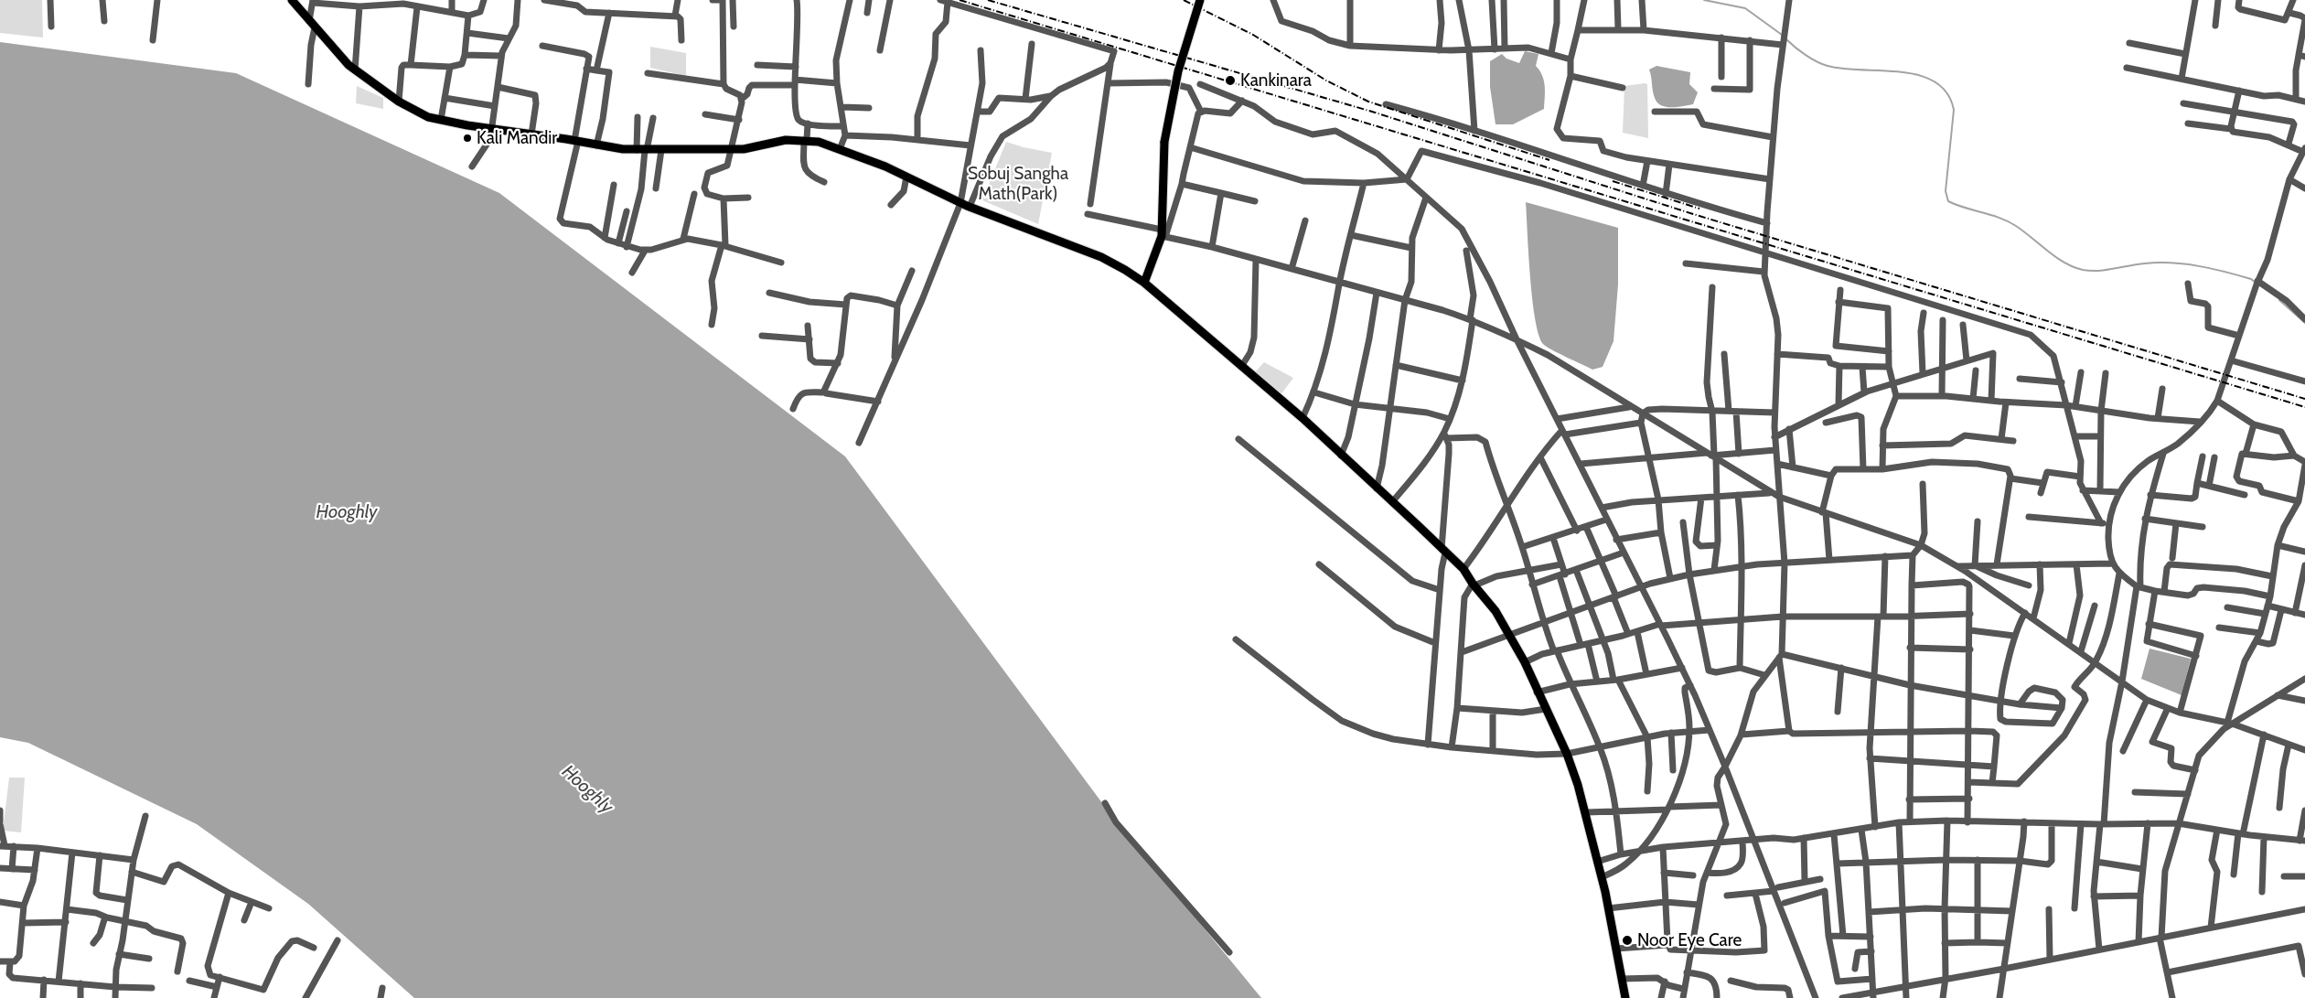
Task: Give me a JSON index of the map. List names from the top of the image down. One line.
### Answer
{"water":["Hooghly"],"parks":["Sobuj Sangha Math(Park)"],"places":["Kankinara","Kali Mandir","Noor Eye Care"]}
